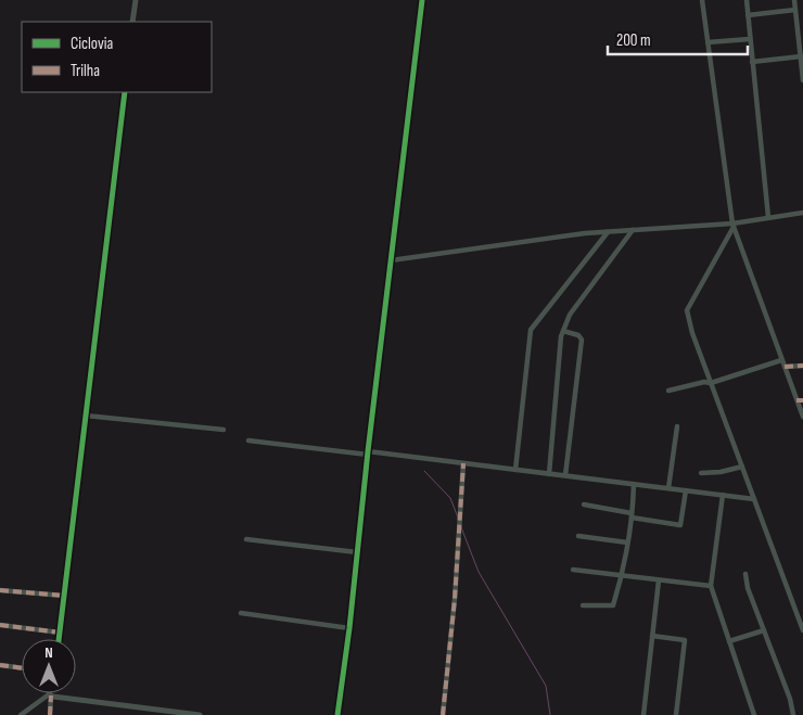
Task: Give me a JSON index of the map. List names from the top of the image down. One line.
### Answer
{"legend":["Ciclovia","Trilha"],"scale_bar":"200 m","north":"top"}
